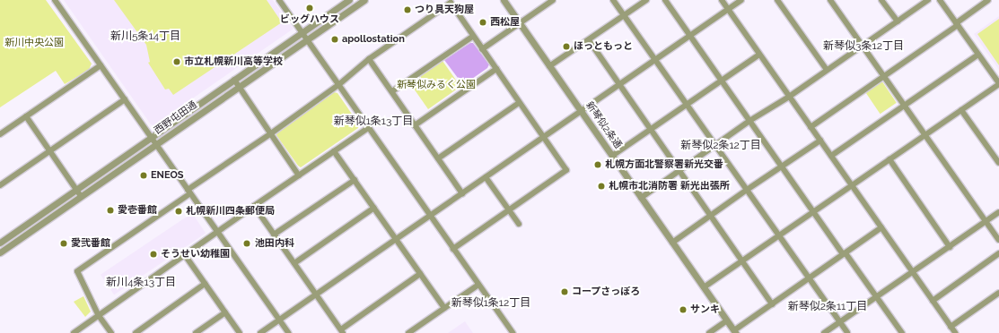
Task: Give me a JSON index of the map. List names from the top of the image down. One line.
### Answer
{"streets":{"street":["西野屯田通","新琴似2条通"]},"districts":["新川5条14丁目","新琴似3条12丁目","新琴似1条13丁目","新琴似2条12丁目","新川4条13丁目","新琴似1条12丁目","新琴似2条11丁目"],"parks":["新川中央公園","新琴似みるく公園"],"places":["ビッグハウス","つり具天狗屋","西松屋","apollostation","ほっともっと","市立札幌新川高等学校","札幌方面北警察署新光交番","ENEOS","札幌市北消防署 新光出張所","愛壱番館","札幌新川四条郵便局","愛弐番館","池田内科","そうせい幼稚園","コープさっぽろ","サンキ"]}
